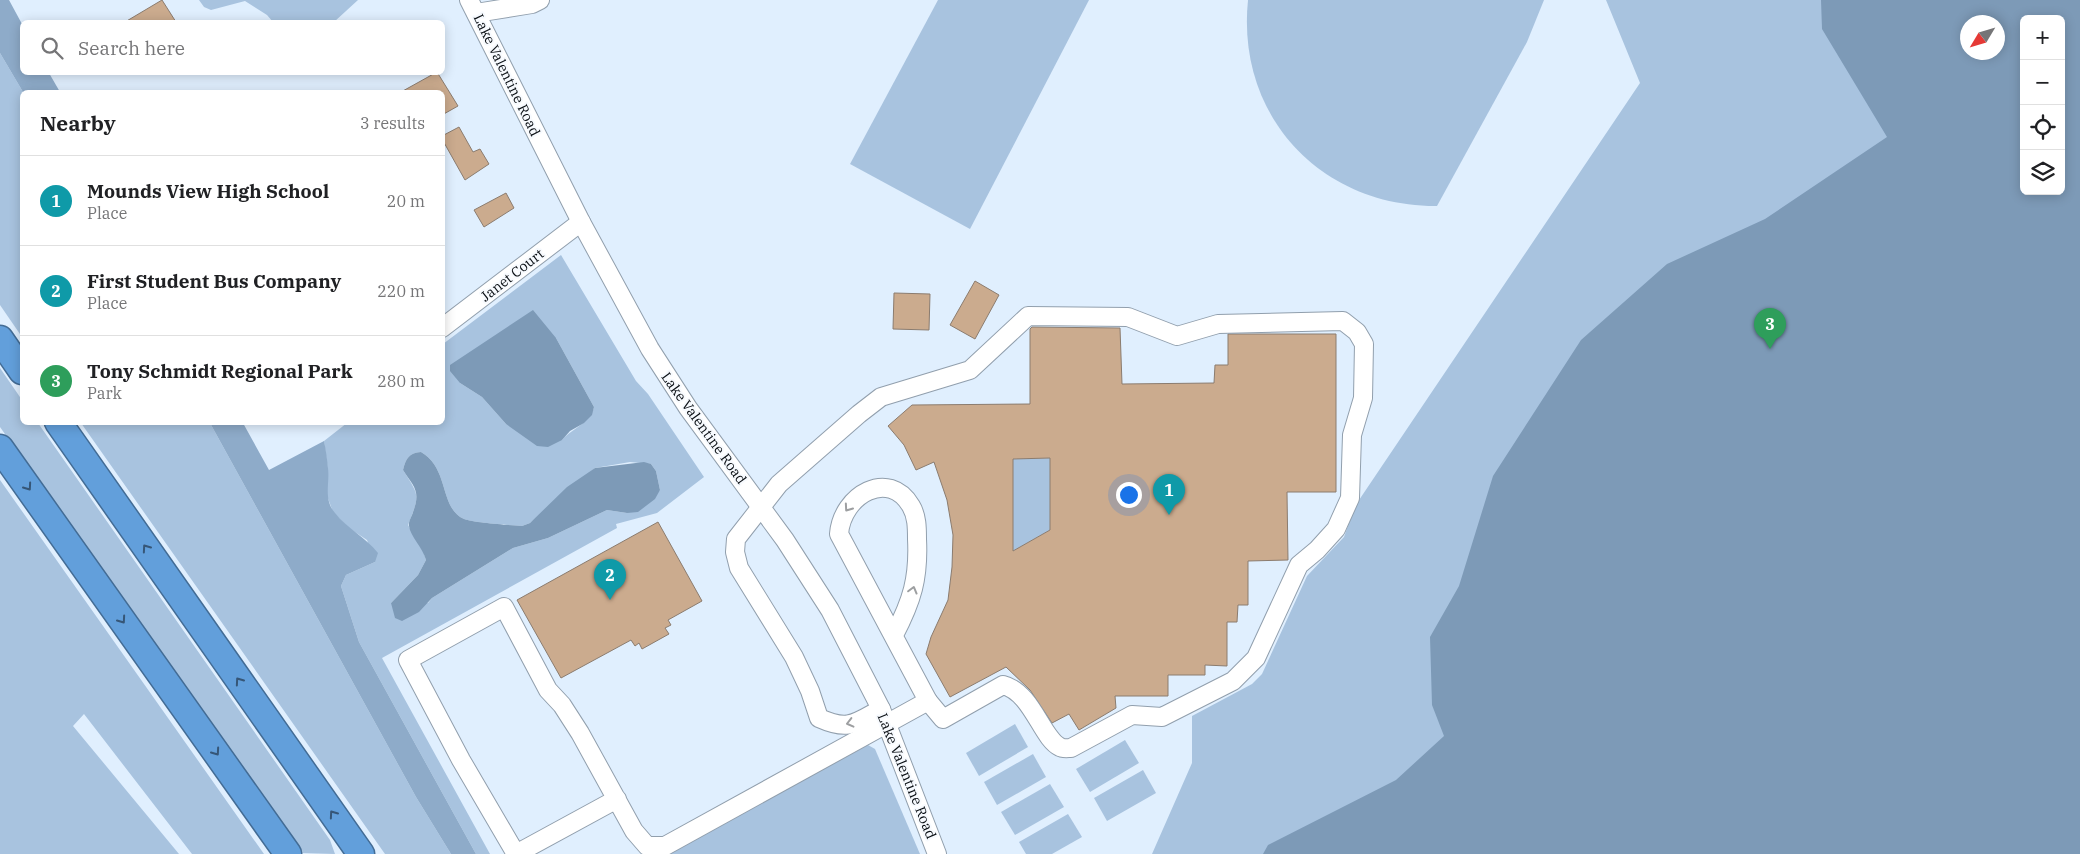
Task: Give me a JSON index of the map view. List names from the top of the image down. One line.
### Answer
{"streets":{"street":["Lake Valentine Road","Janet Court"]},"crossings":[["Lake Valentine Road","Janet Court"]],"north":"bottom left","page":{"map_buttons":["+","−"],"search":"Search here","heading":["Nearby","3 results"],"list":[{"mark":"1","name":"Mounds View High School","note":"Place","value":"20 m"},{"mark":"2","name":"First Student Bus Company","note":"Place","value":"220 m"},{"mark":"3","name":"Tony Schmidt Regional Park","note":"Park","value":"280 m"}],"pins":["3","1","2"]}}
